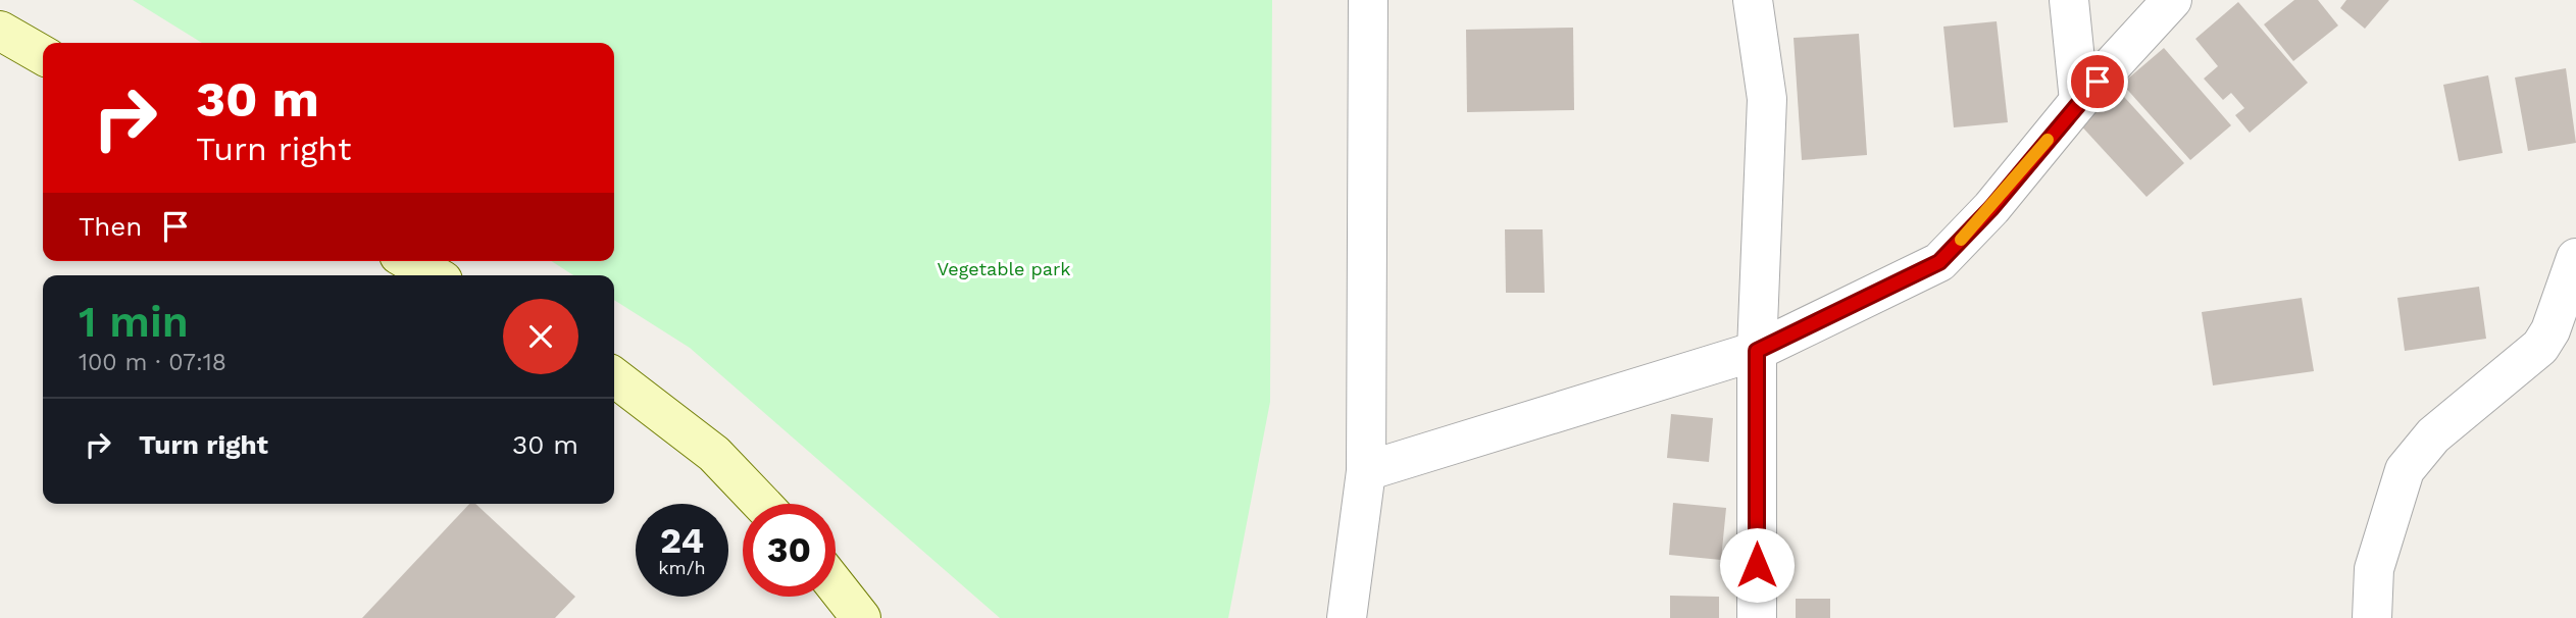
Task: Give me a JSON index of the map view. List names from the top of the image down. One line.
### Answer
{"parks":["Vegetable park"],"page":{"turn":["30 m","Turn right"],"then":"Then","heading":["1 min","100 m · 07:18"],"list":[{"name":"Turn right","value":"30 m"}],"speed":"24 km/h","limit":"30"}}
